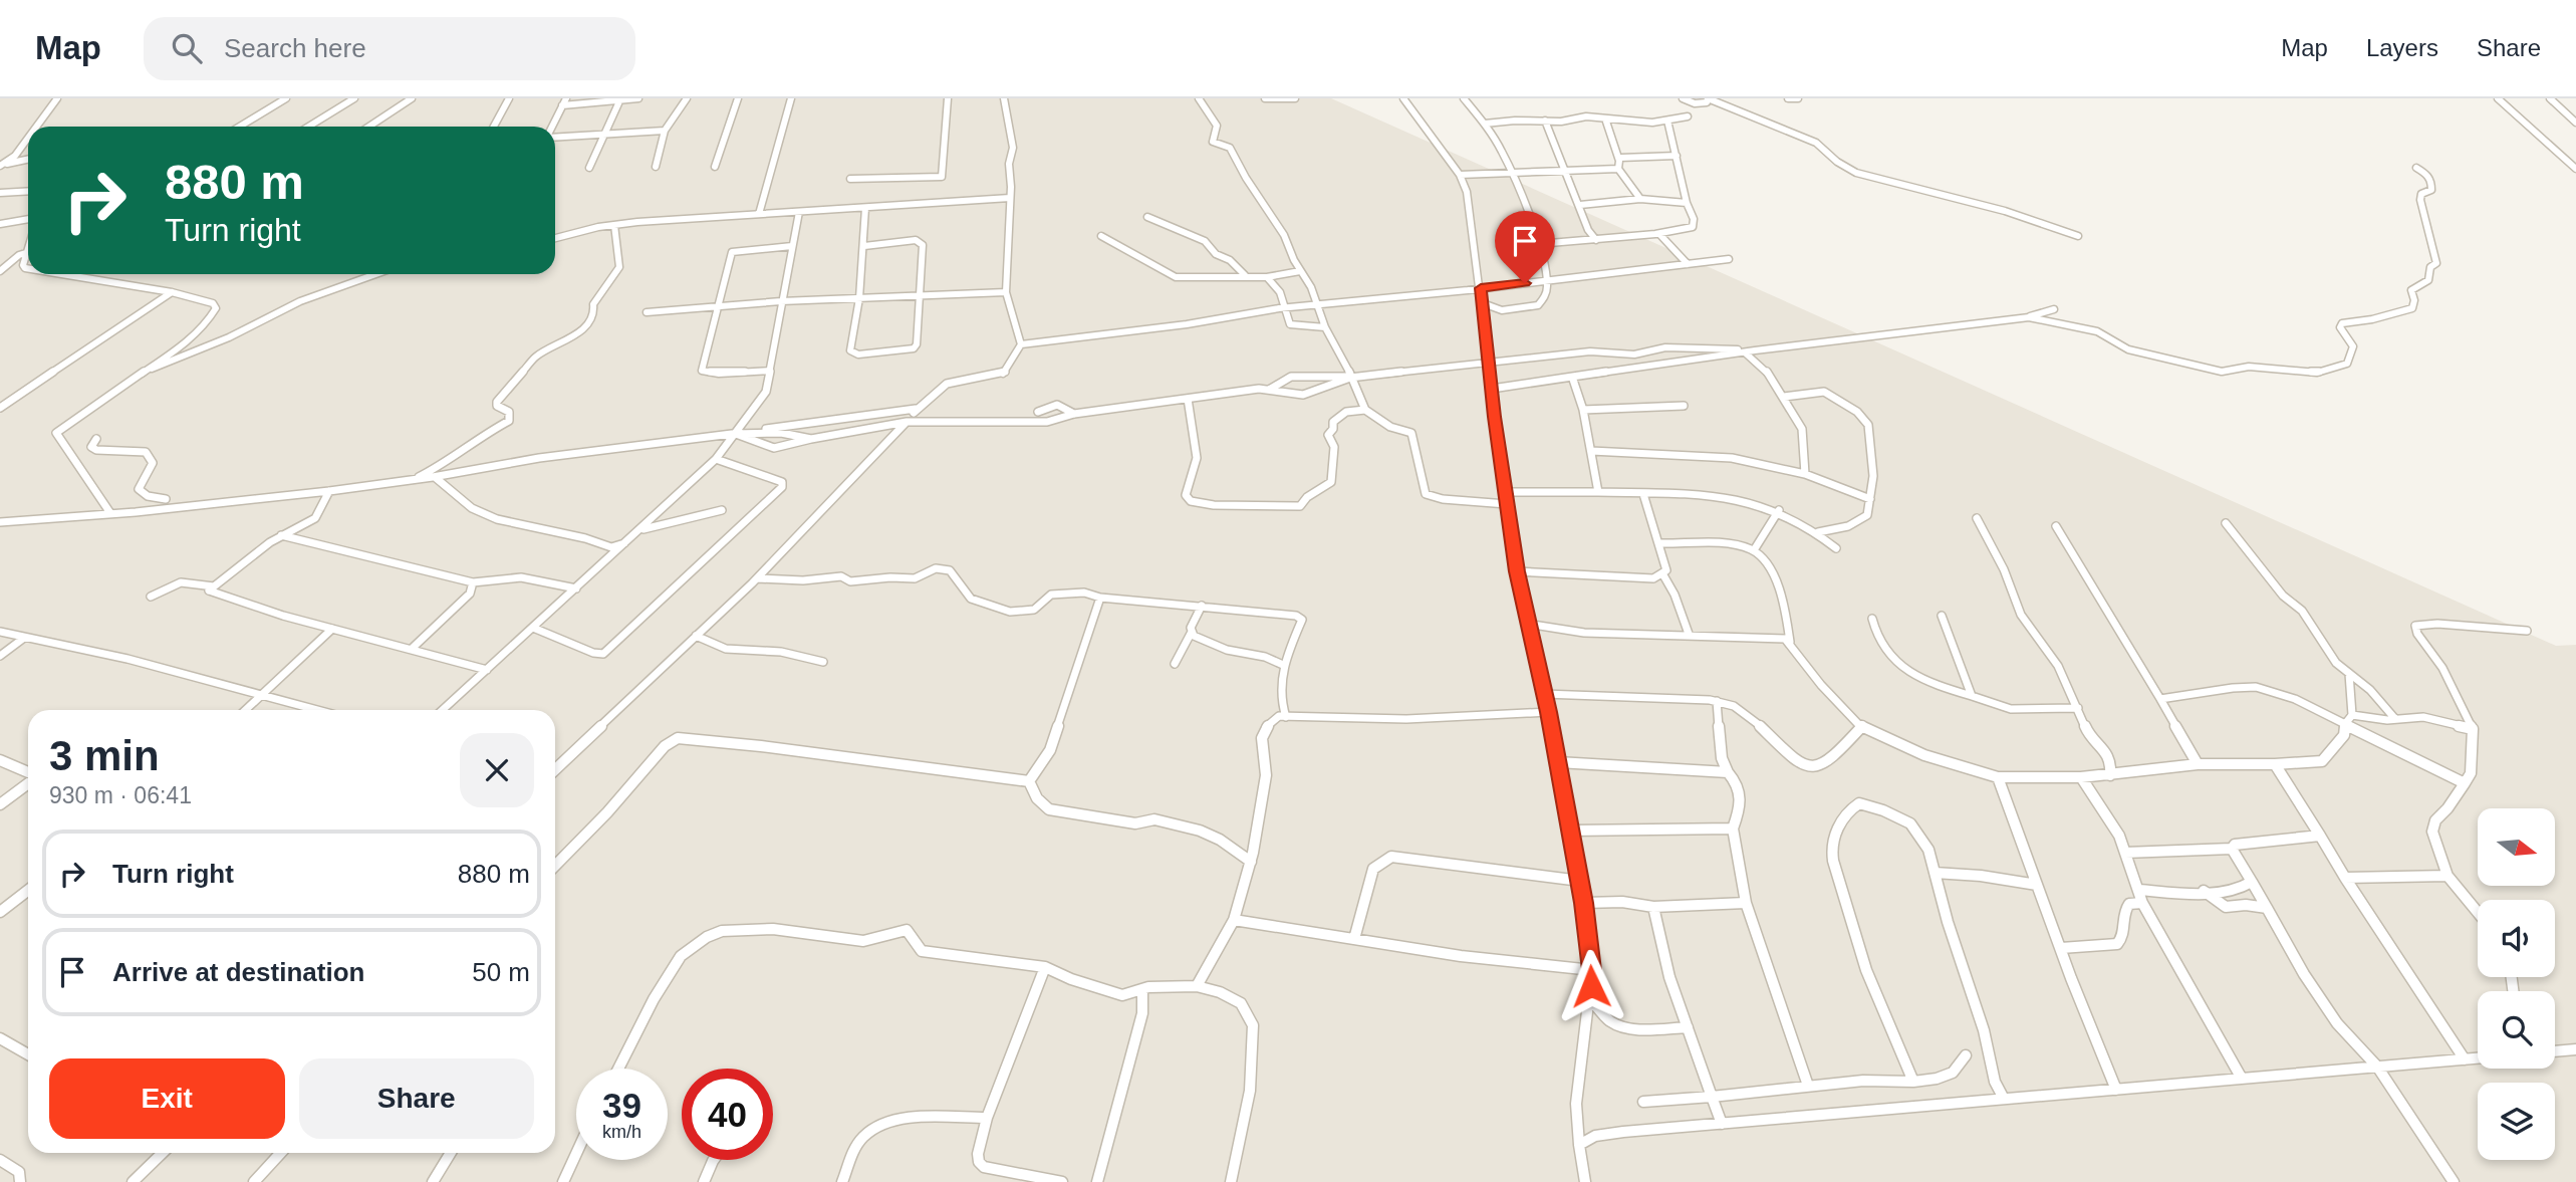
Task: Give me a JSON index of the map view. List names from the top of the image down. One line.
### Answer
{"north":"right","page":{"header":"Map","search":"Search here","nav":["Map","Layers","Share"],"turn":["880 m","Turn right"],"heading":["3 min","930 m · 06:41"],"list":[{"name":"Turn right","value":"880 m"},{"name":"Arrive at destination","value":"50 m"}],"buttons":["Exit","Share"],"speed":"39 km/h","limit":"40"}}
